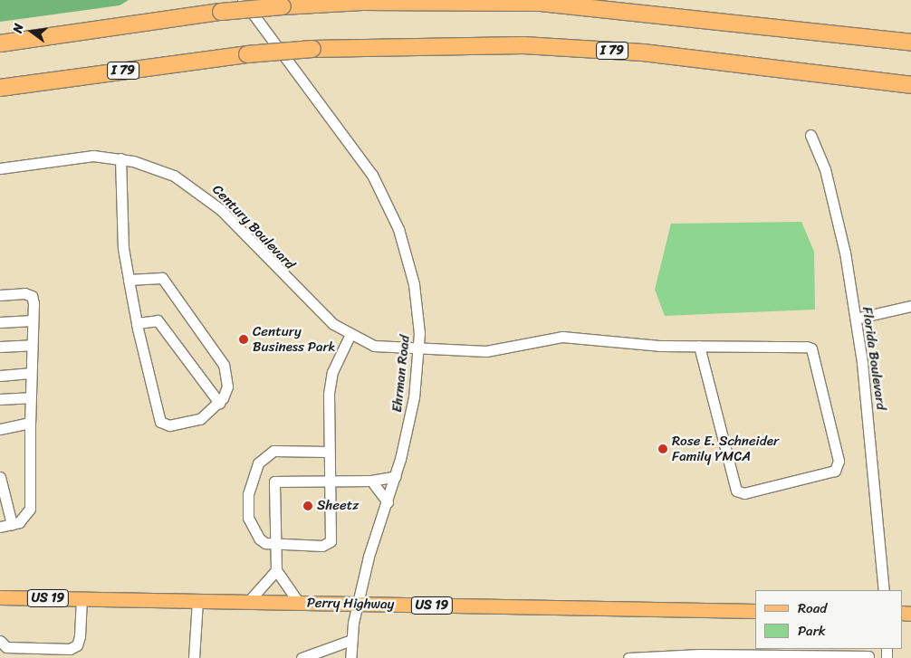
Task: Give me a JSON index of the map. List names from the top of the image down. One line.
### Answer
{"streets":{"highway":["I 79"],"main road":["US 19","Perry Highway"],"street":["Century Boulevard","Florida Boulevard","Ehrman Road"]},"crossings":[["Century Boulevard","Ehrman Road"],["Ehrman Road","Perry Highway"]],"places":["Century Business Park","Rose E. Schneider Family YMCA","Sheetz"],"legend":["Road","Park"],"north":"left"}
